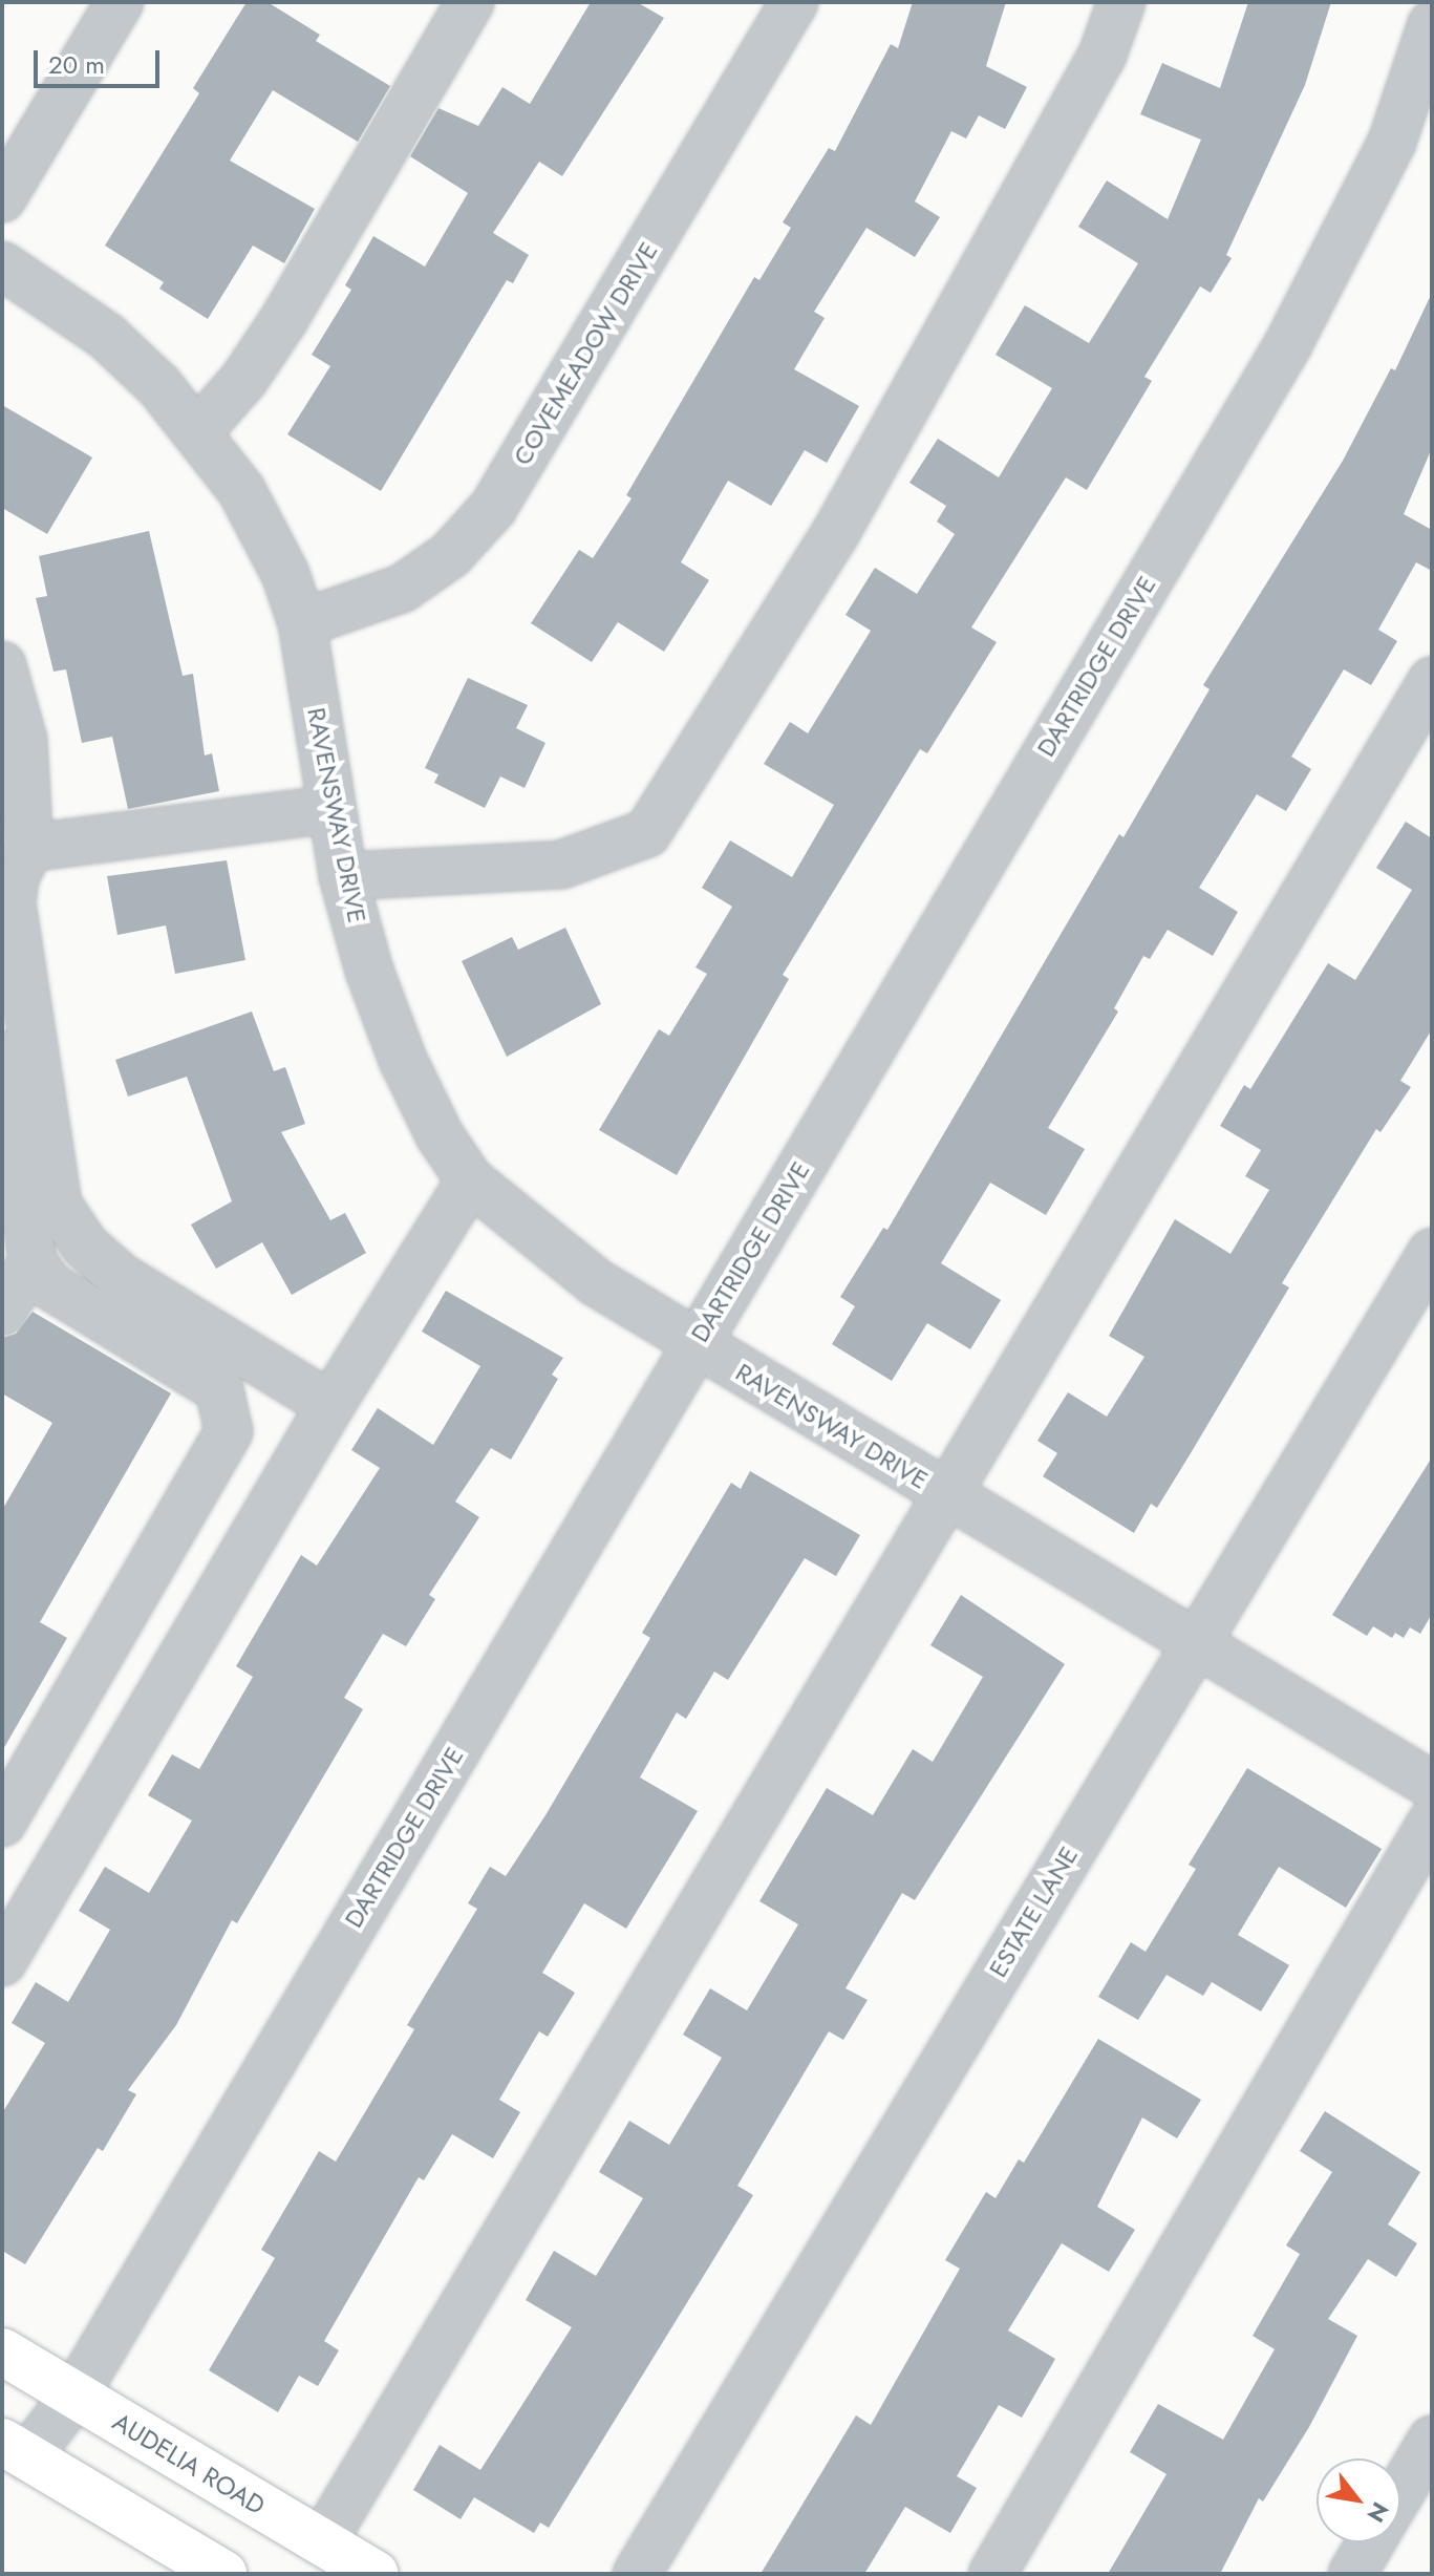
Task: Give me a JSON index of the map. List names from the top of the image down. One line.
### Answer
{"streets":{"main road":["AUDELIA ROAD"],"street":["COVEMEADOW DRIVE","DARTRIDGE DRIVE","RAVENSWAY DRIVE","ESTATE LANE"]},"crossings":[["COVEMEADOW DRIVE","RAVENSWAY DRIVE"],["DARTRIDGE DRIVE","RAVENSWAY DRIVE"],["DARTRIDGE DRIVE","AUDELIA ROAD"],["RAVENSWAY DRIVE","ESTATE LANE"]],"scale_bar":"20 m","north":"bottom right"}
